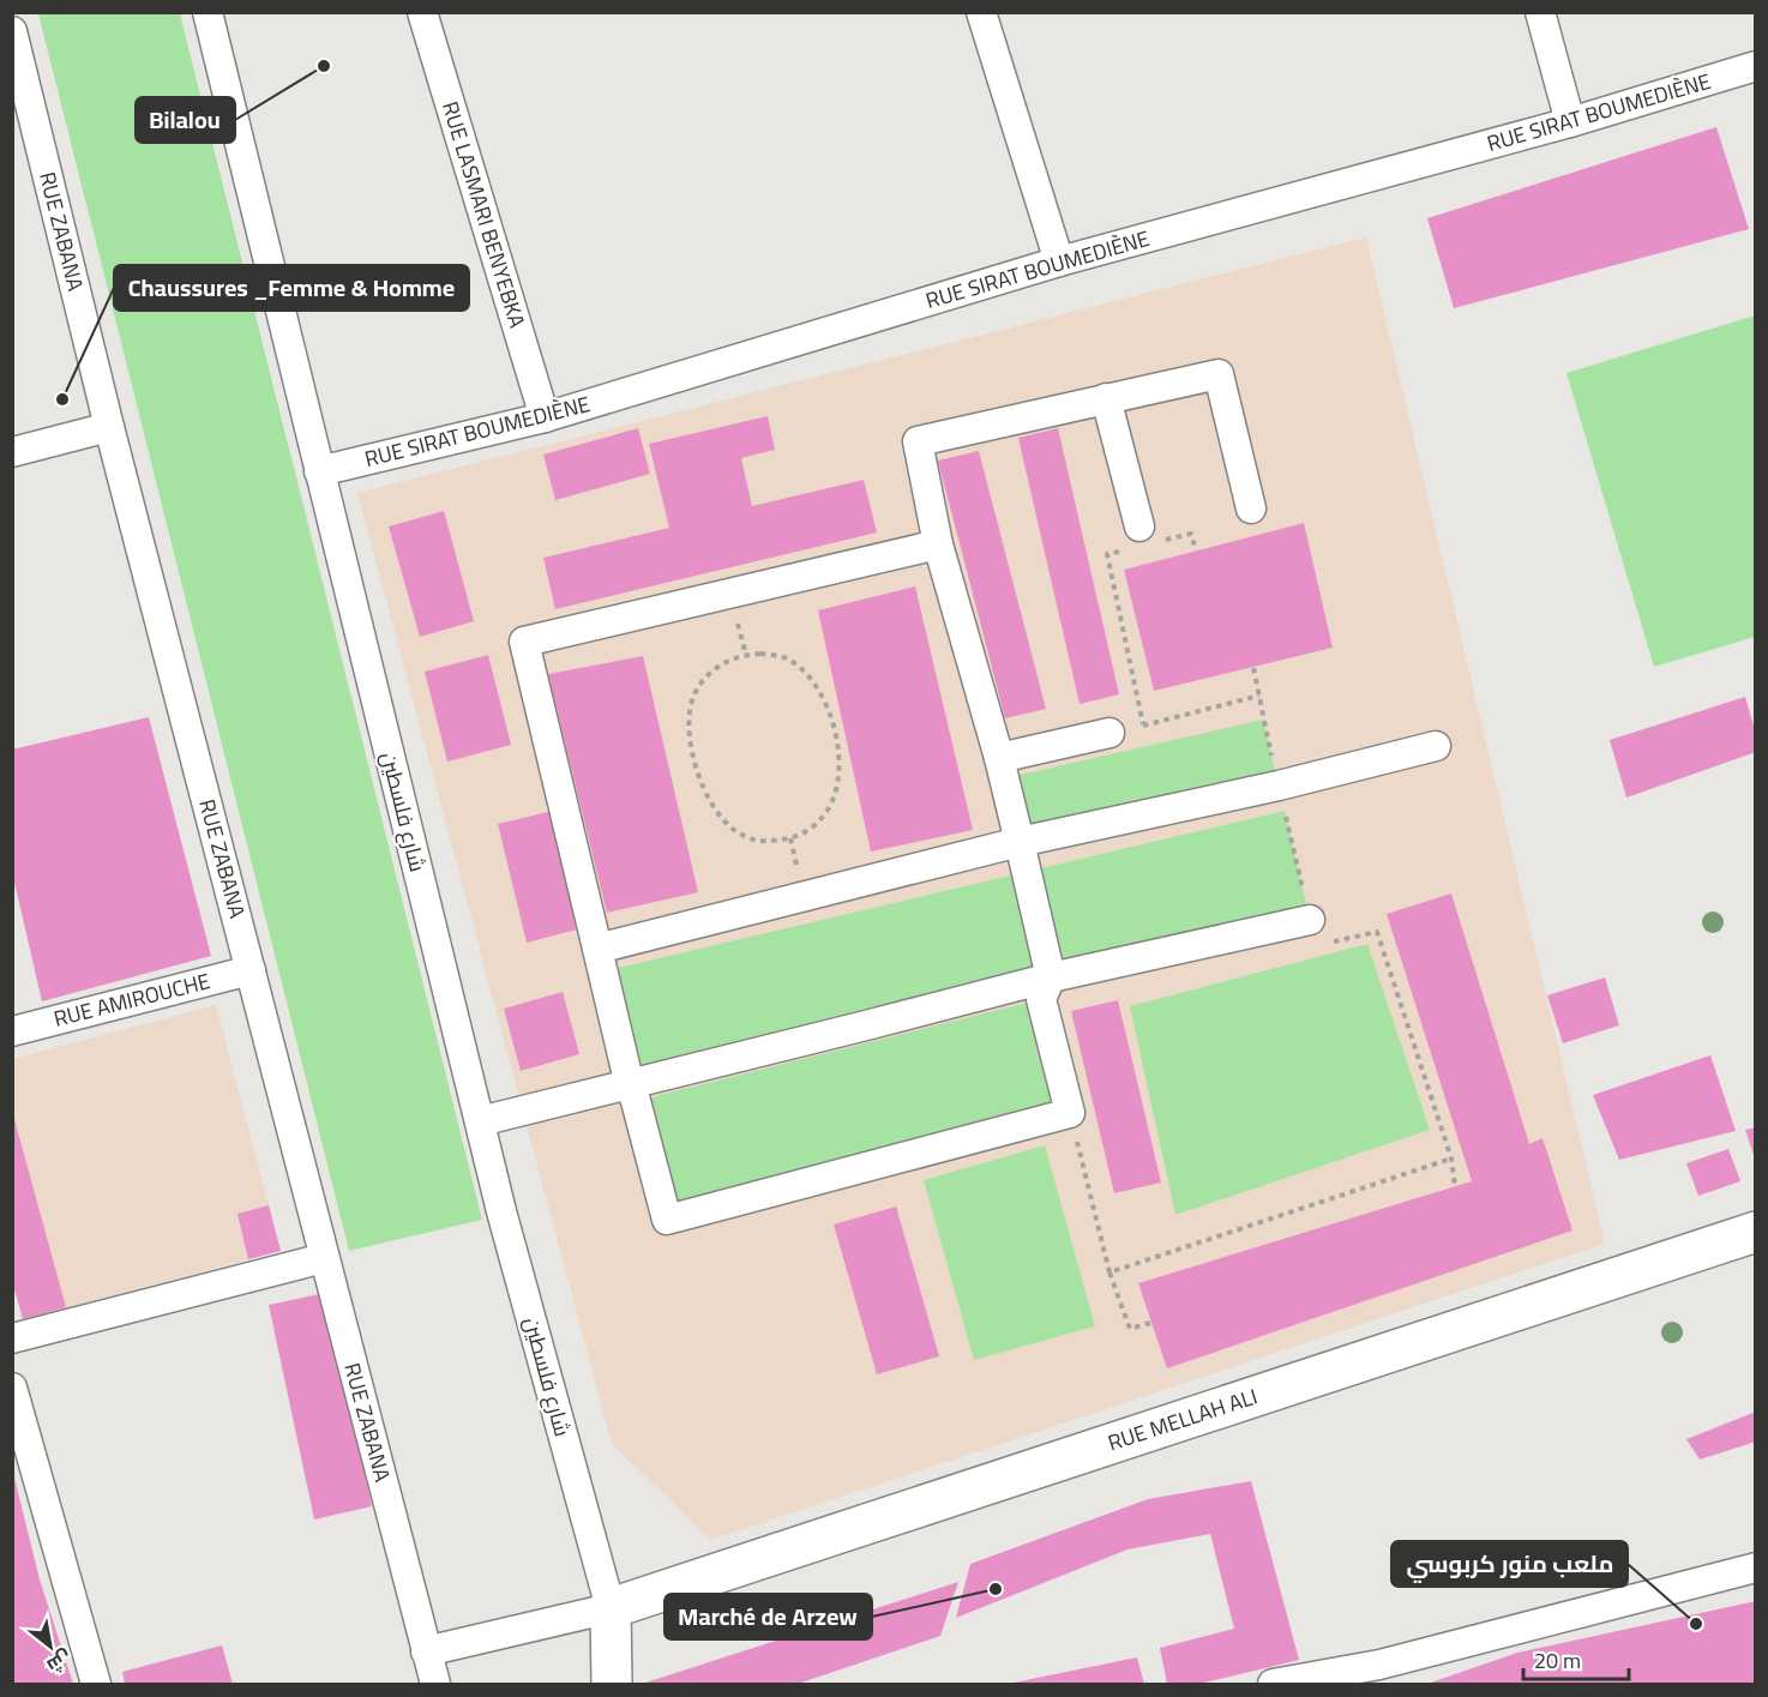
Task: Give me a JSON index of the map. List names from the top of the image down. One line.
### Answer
{"streets":{"main road":["RUE MELLAH ALI"],"street":["RUE SIRAT BOUMEDIÈNE","RUE LASMARI BENYEBKA","RUE ZABANA","شارع فلسطين","RUE AMIROUCHE"]},"crossings":[["RUE SIRAT BOUMEDIÈNE","RUE LASMARI BENYEBKA"],["RUE SIRAT BOUMEDIÈNE","شارع فلسطين"],["RUE ZABANA","RUE AMIROUCHE"],["شارع فلسطين","RUE MELLAH ALI"]],"places":["Bilalou","Chaussures _Femme & Homme","Marché de Arzew","ملعب منور كربوسي"],"scale_bar":"20 m","north":"bottom right"}
